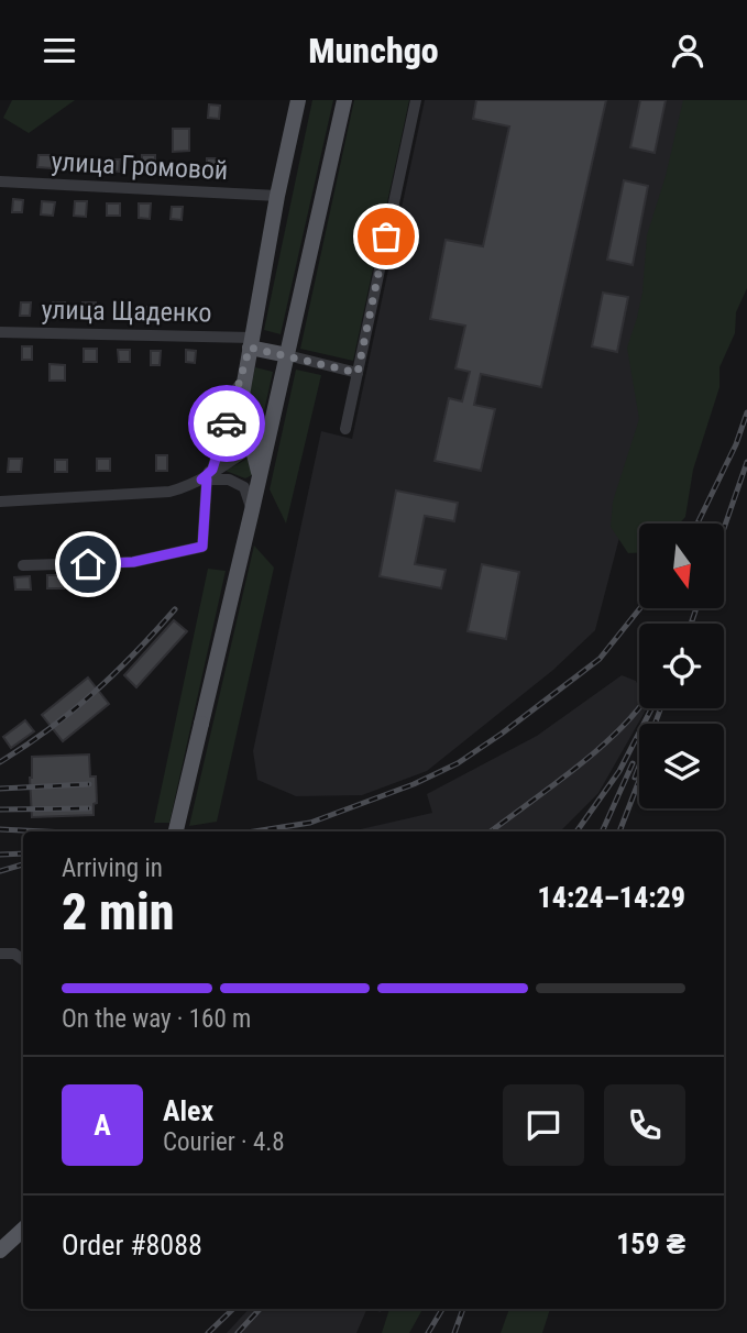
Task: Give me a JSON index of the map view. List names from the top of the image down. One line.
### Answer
{"streets":{"street":["улица Громовой","улица Щаденко"]},"north":"bottom","page":{"header":"Munchgo","heading":["2 min","Arriving in","14:24–14:29"],"panel":["Alex","Courier · 4.8","Order #8088","159 ₴"],"bar":"On the way · 160 m","round":"A"}}
